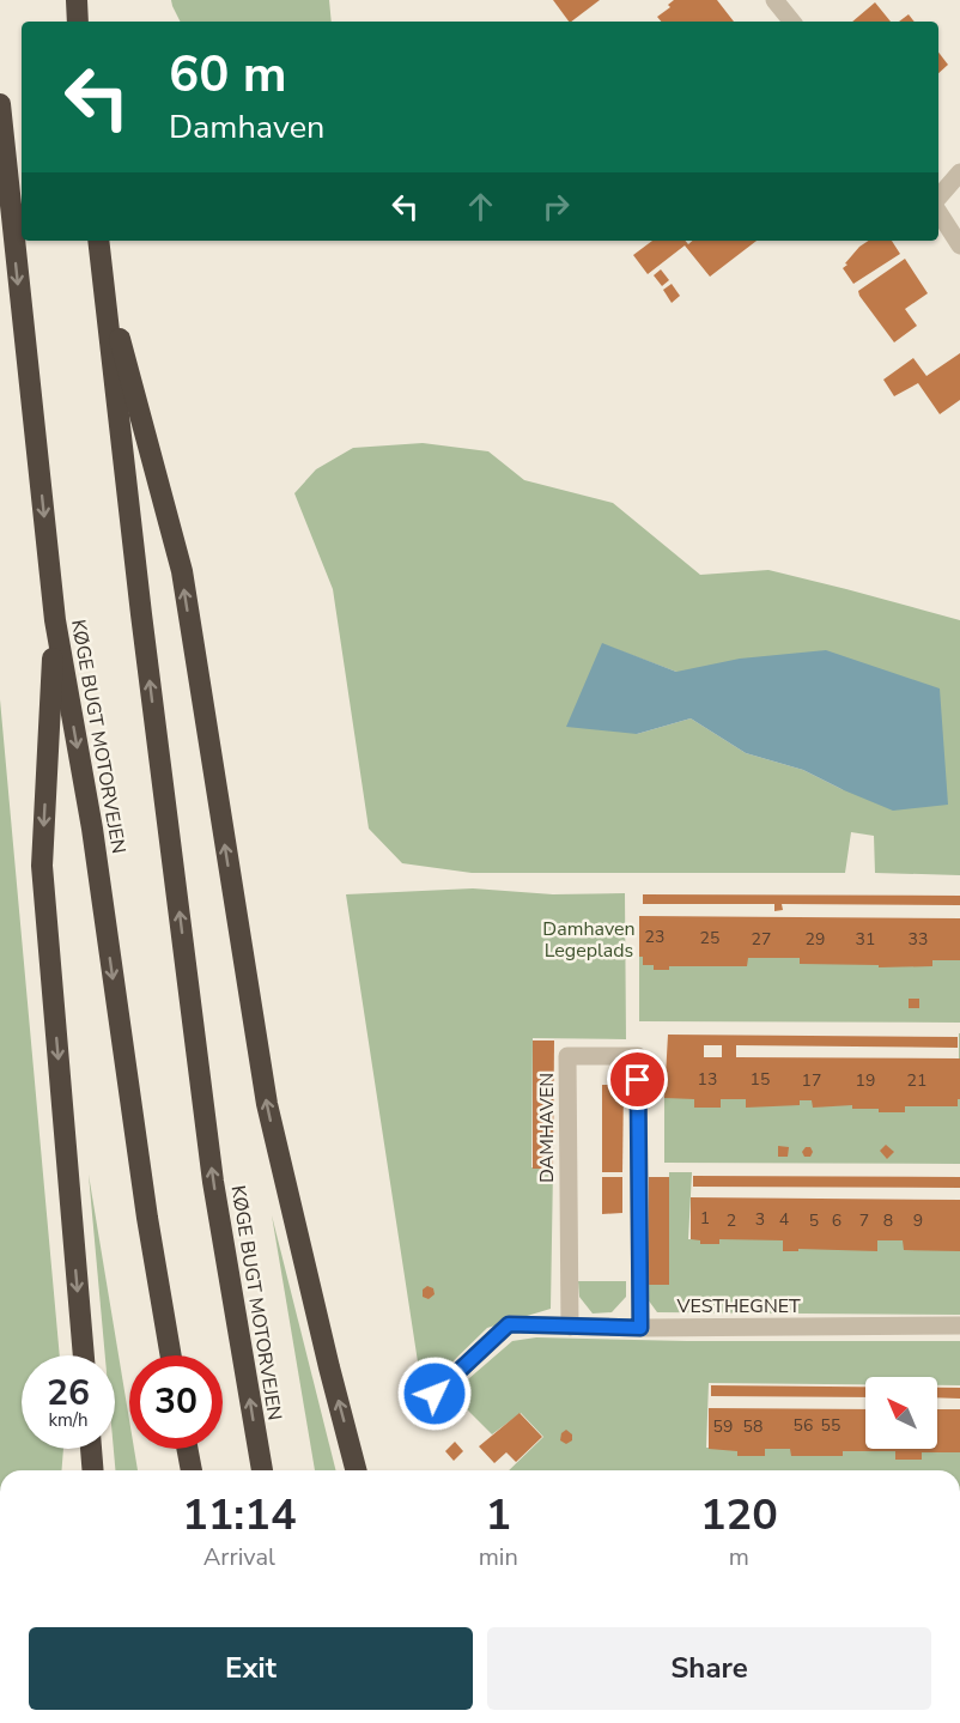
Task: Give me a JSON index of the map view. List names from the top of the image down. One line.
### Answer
{"streets":{"highway":["KØGE BUGT MOTORVEJEN"],"street":["DAMHAVEN","VESTHEGNET"]},"crossings":[["DAMHAVEN","VESTHEGNET"]],"parks":["Damhaven Legeplads"],"house_numbers":["23","25","27","29","31","33","13","15","17","19","21","1","3","4","2","5","6","7","8","9","56","55","59","58"],"north":"top left","page":{"turn":["60 m","Damhaven"],"speed":"26 km/h","limit":"30","eta":["11:14","Arrival","1","min","120","m"],"buttons":["Exit","Share"]}}
